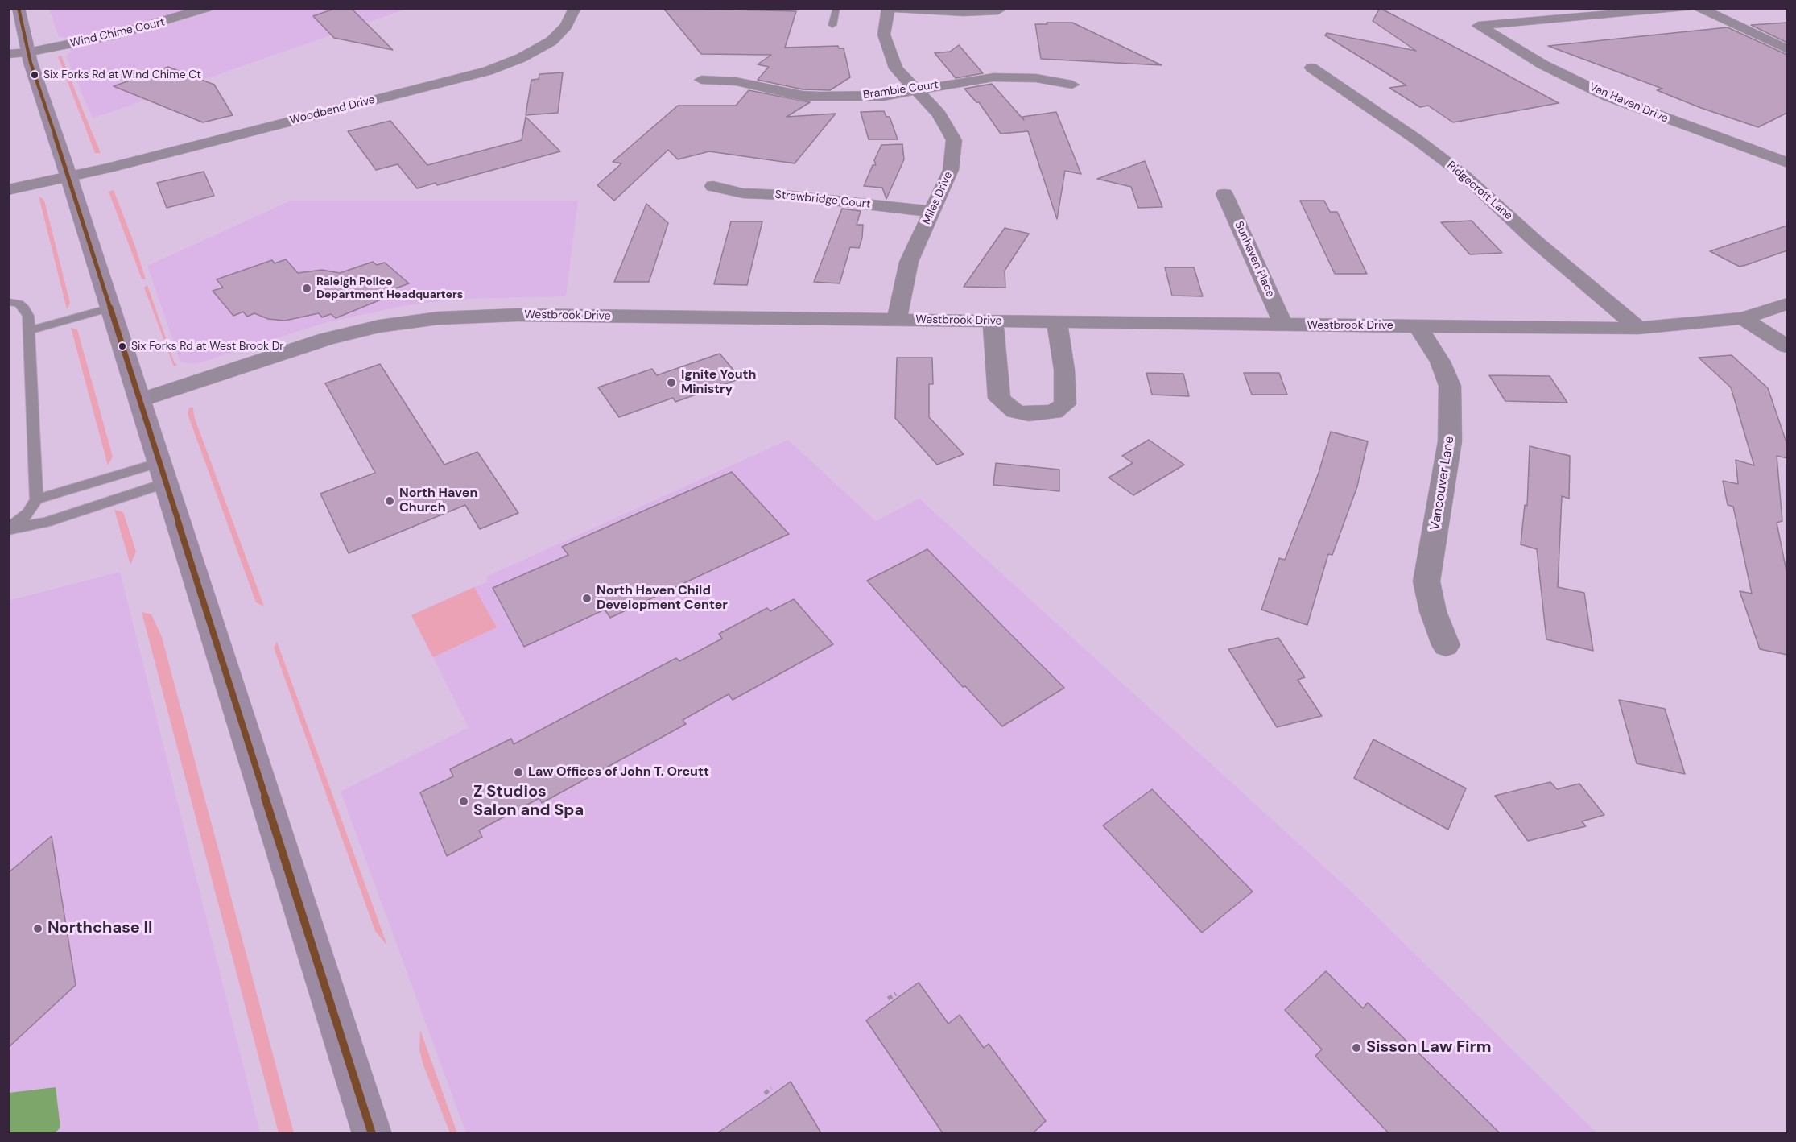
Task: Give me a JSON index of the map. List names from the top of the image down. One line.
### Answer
{"streets":{"street":["Wind Chime Court","Bramble Court","Van Haven Drive","Woodbend Drive","Ridgecroft Lane","Miles Drive","Strawbridge Court","Sunhaven Place","Westbrook Drive","Vancouver Lane"]},"crossings":[["Bramble Court","Miles Drive"],["Ridgecroft Lane","Westbrook Drive"],["Miles Drive","Strawbridge Court"],["Miles Drive","Westbrook Drive"],["Sunhaven Place","Westbrook Drive"],["Westbrook Drive","Vancouver Lane"]],"places":["Six Forks Rd at Wind Chime Ct","Raleigh Police Department Headquarters","Six Forks Rd at West Brook Dr","Ignite Youth Ministry","North Haven Church","North Haven Child Development Center","Law Offices of John T. Orcutt","Z Studios Salon and Spa","Northchase II","Sisson Law Firm"]}
